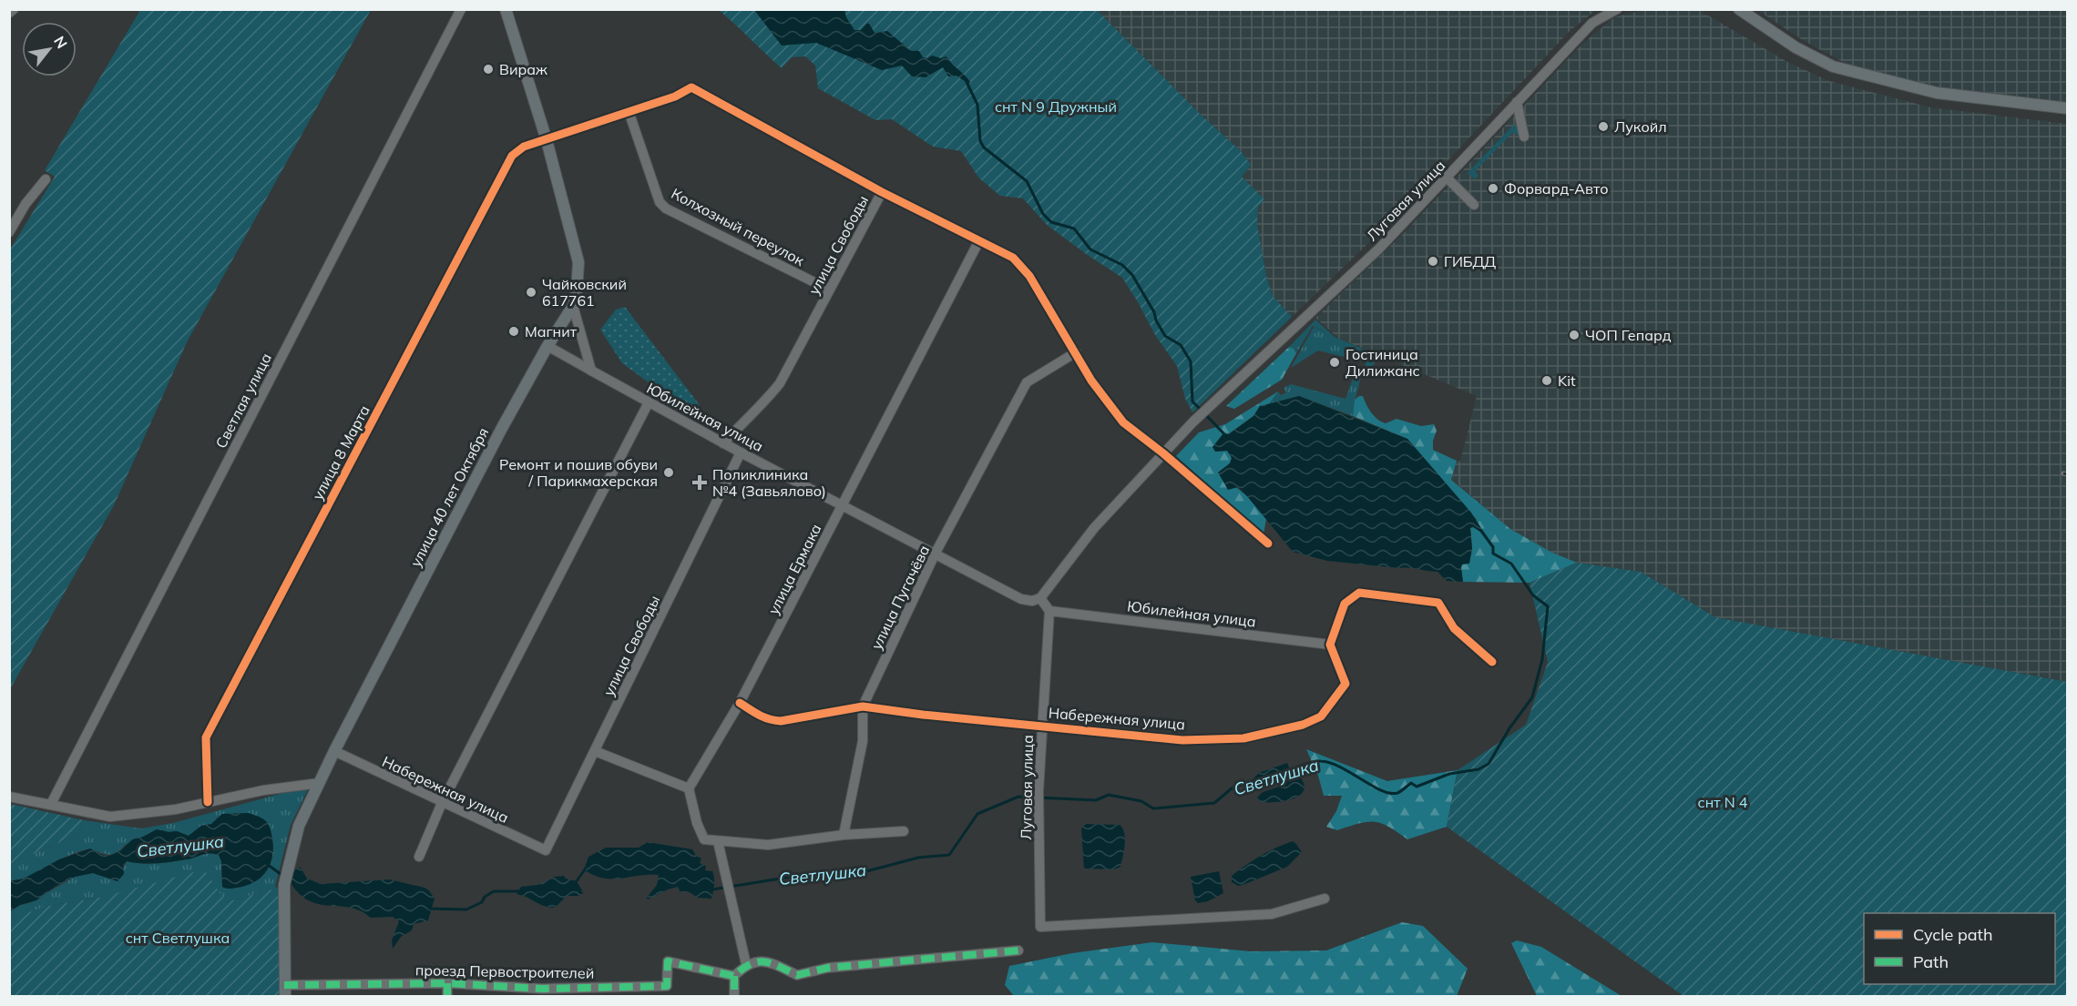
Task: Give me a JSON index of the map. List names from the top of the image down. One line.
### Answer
{"streets":{"main road":["улица 40 лет Октября"],"street":["Луговая улица","Колхозный переулок","улица Свободы","Светлая улица","Юбилейная улица","улица 8 Марта","улица Ермака","улица Пугачёва","Набережная улица","проезд Первостроителей"]},"crossings":[["Луговая улица","Юбилейная улица"],["Луговая улица","улица 8 Марта"],["Луговая улица","Набережная улица"],["Колхозный переулок","улица Свободы"],["Колхозный переулок","улица 8 Марта"],["улица Свободы","Юбилейная улица"],["улица Свободы","улица 8 Марта"],["улица Свободы","Набережная улица"],["Юбилейная улица","улица 40 лет Октября"],["Юбилейная улица","улица Ермака"],["Юбилейная улица","улица Пугачёва"],["Юбилейная улица","Набережная улица"],["улица 8 Марта","улица 40 лет Октября"],["улица 8 Марта","улица Ермака"],["улица 8 Марта","улица Пугачёва"],["улица 40 лет Октября","Набережная улица"],["улица 40 лет Октября","проезд Первостроителей"],["улица Ермака","Набережная улица"],["улица Пугачёва","Набережная улица"]],"water":["Светлушка"],"parks":["снт N 9 Дружный","снт N 4","снт Светлушка"],"places":{"other":["Вираж","Лукойл","Форвард-Авто","ГИБДД","Чайковский 617761","Магнит","ЧОП Гепард","Гостиница Дилижанс","Kit","Ремонт и пошив обуви / Парикмахерская"],"health":["Поликлиника №4 (Завьялово)"]},"legend":["Cycle path","Path"],"north":"top right"}
